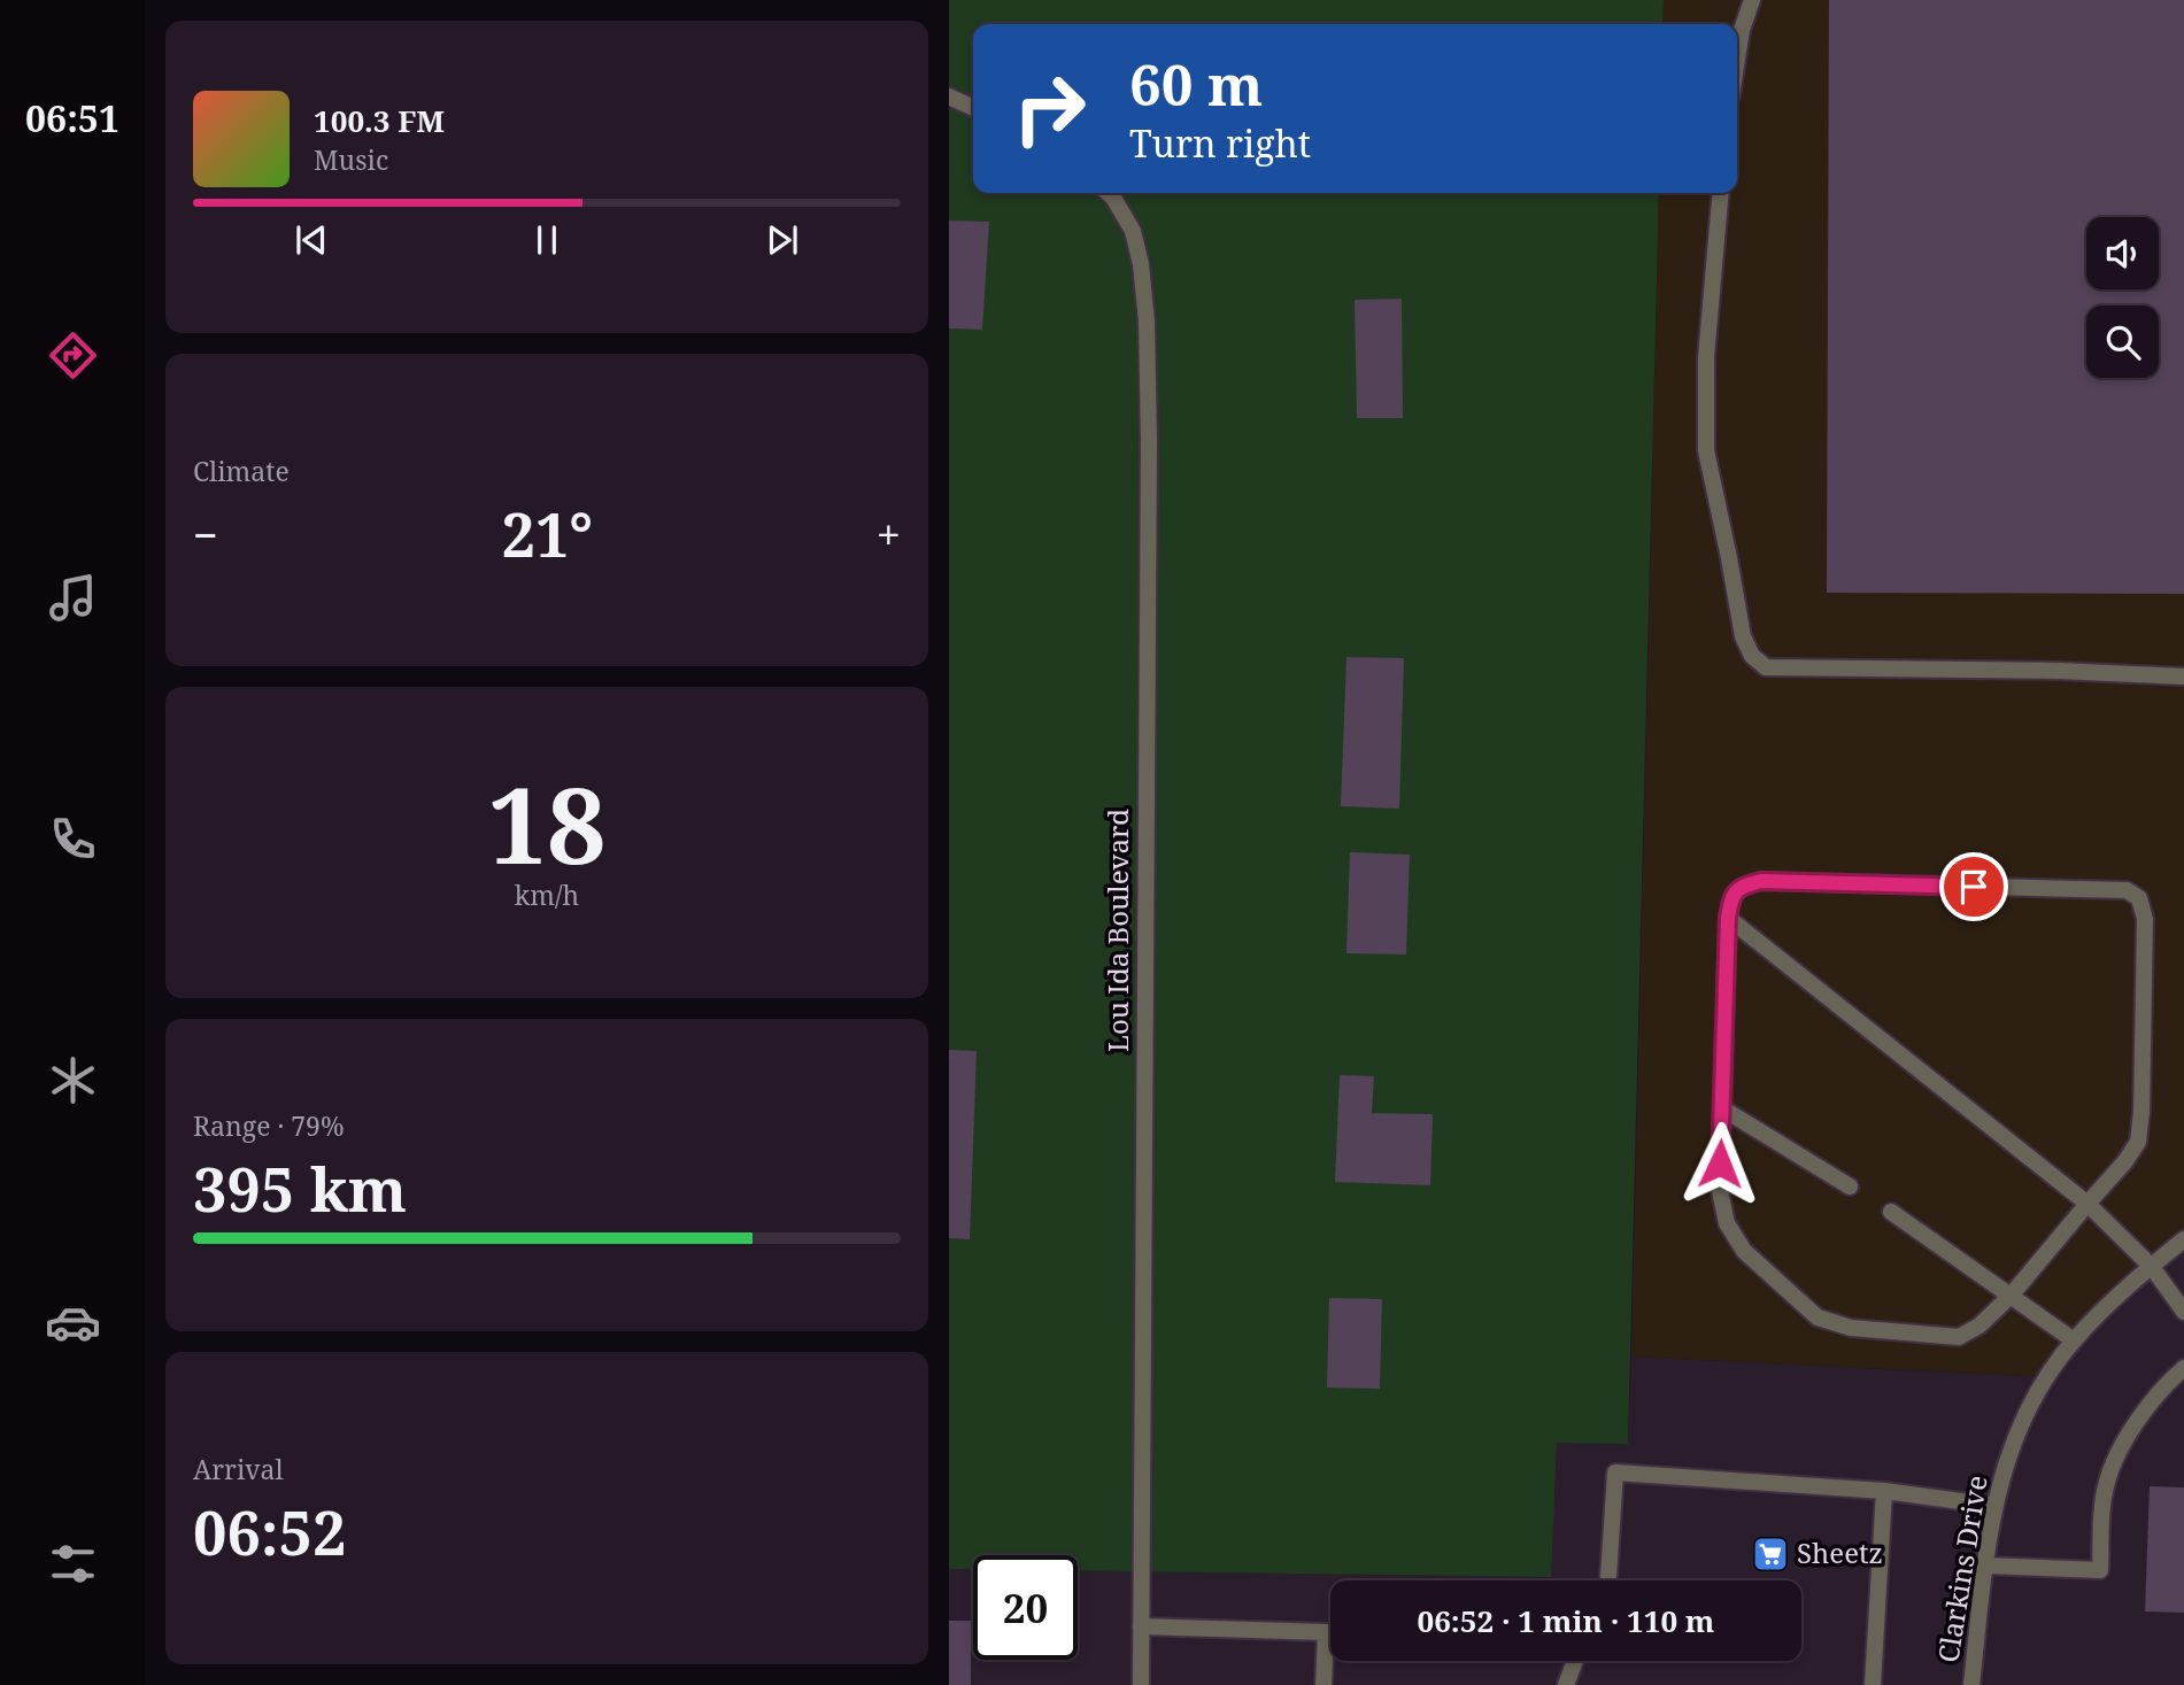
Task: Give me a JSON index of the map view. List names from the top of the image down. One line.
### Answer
{"streets":{"street":["Lou Ida Boulevard","Clarkins Drive"]},"places":{"supermarket":["Sheetz"]},"page":{"tabs":"06:51","turn":["60 m","Turn right"],"song":["100.3 FM","Music"],"tile":["Climate",["18","km/h"],["Range · 79%","395 km"],["Arrival","06:52"]],"heat":["−","21°","+"],"limit":"20","trip":"06:52 · 1 min · 110 m"}}
